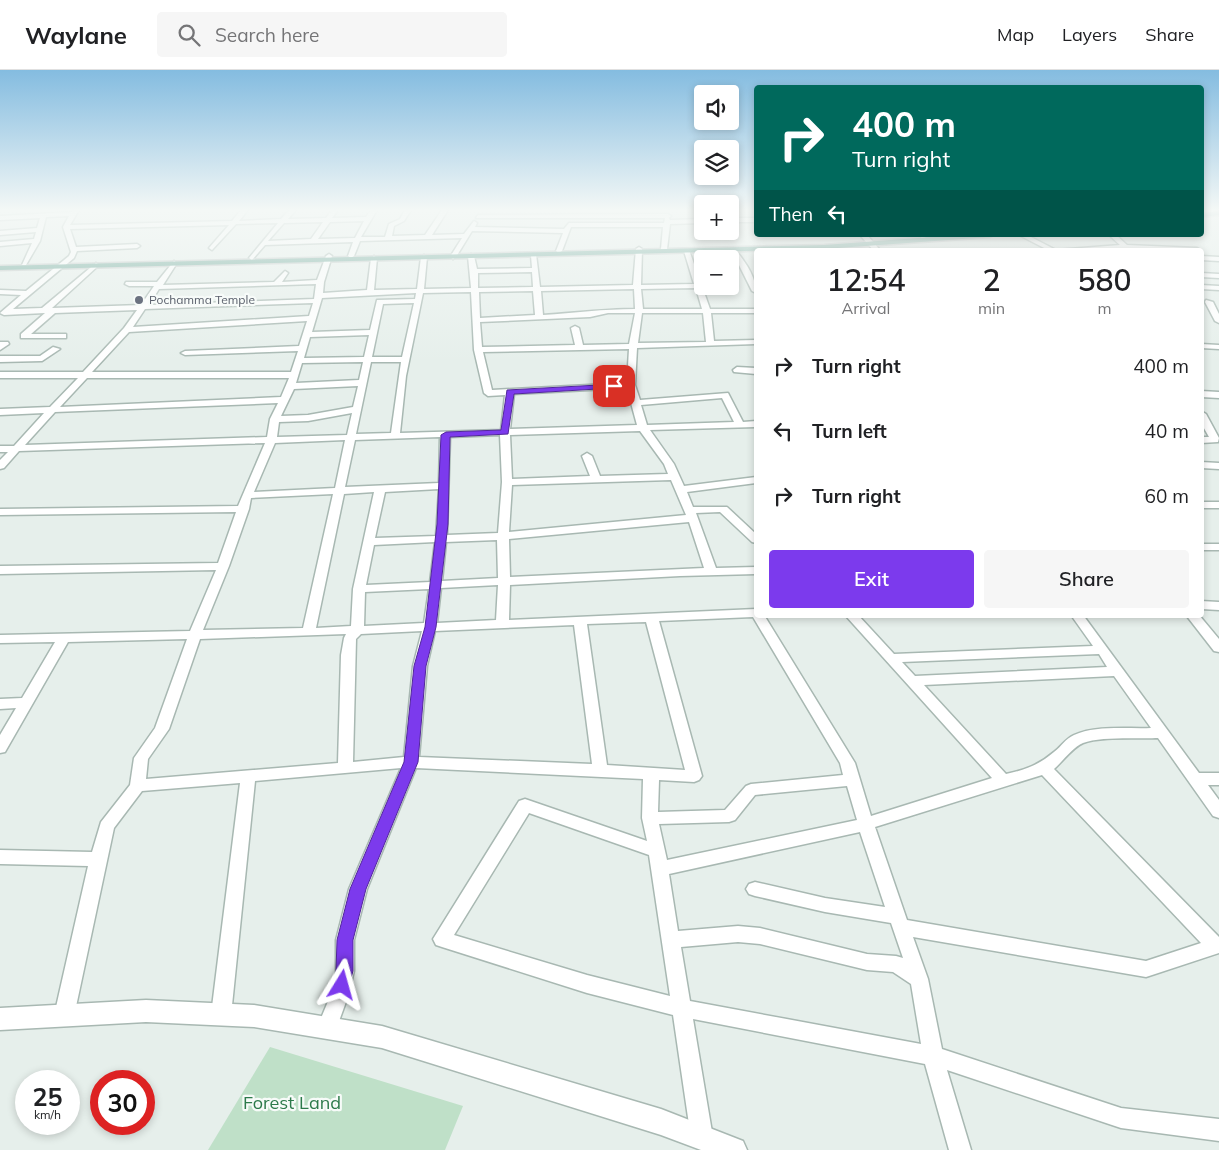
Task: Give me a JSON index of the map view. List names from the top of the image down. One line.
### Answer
{"parks":["Forest Land"],"places":["Pochamma Temple"],"page":{"header":"Waylane","search":"Search here","nav":["Map","Layers","Share"],"map_buttons":["+","−"],"turn":["400 m","Turn right"],"then":"Then","eta":["12:54","Arrival","2","min","580","m"],"list":[{"name":"Turn right","value":"400 m"},{"name":"Turn left","value":"40 m"},{"name":"Turn right","value":"60 m"}],"buttons":["Exit","Share"],"speed":"25 km/h","limit":"30"}}
